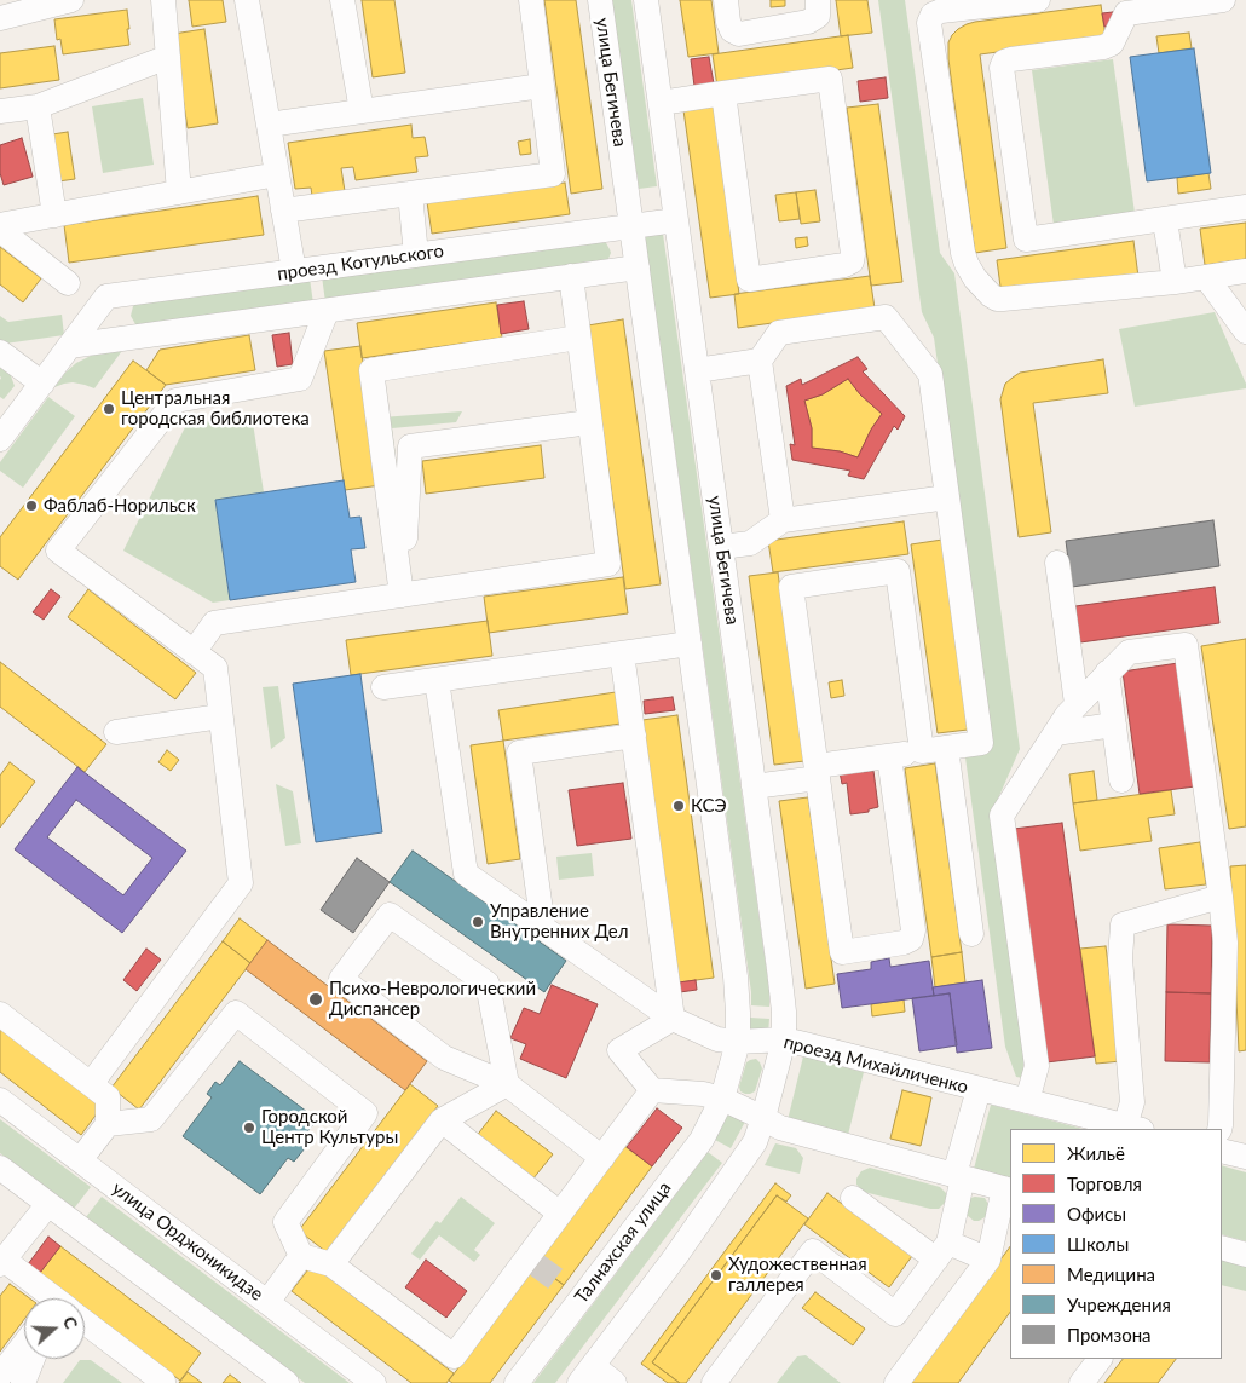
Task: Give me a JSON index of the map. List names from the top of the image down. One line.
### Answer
{"streets":{"street":["улица Бегичева","проезд Котульского","проезд Михайличенко","улица Орджоникидзе","Талнахская улица"]},"crossings":[["улица Бегичева","проезд Котульского"],["улица Бегичева","проезд Михайличенко"],["улица Бегичева","Талнахская улица"]],"places":["Центральная городская библиотека","Фаблаб-Норильск","КСЭ","Управление Внутренних Дел","Психо-Неврологический Диспансер","Городской Центр Культуры","Художественная галлерея"],"legend":["Жильё","Торговля","Офисы","Школы","Медицина","Учреждения","Промзона"],"north":"right"}
